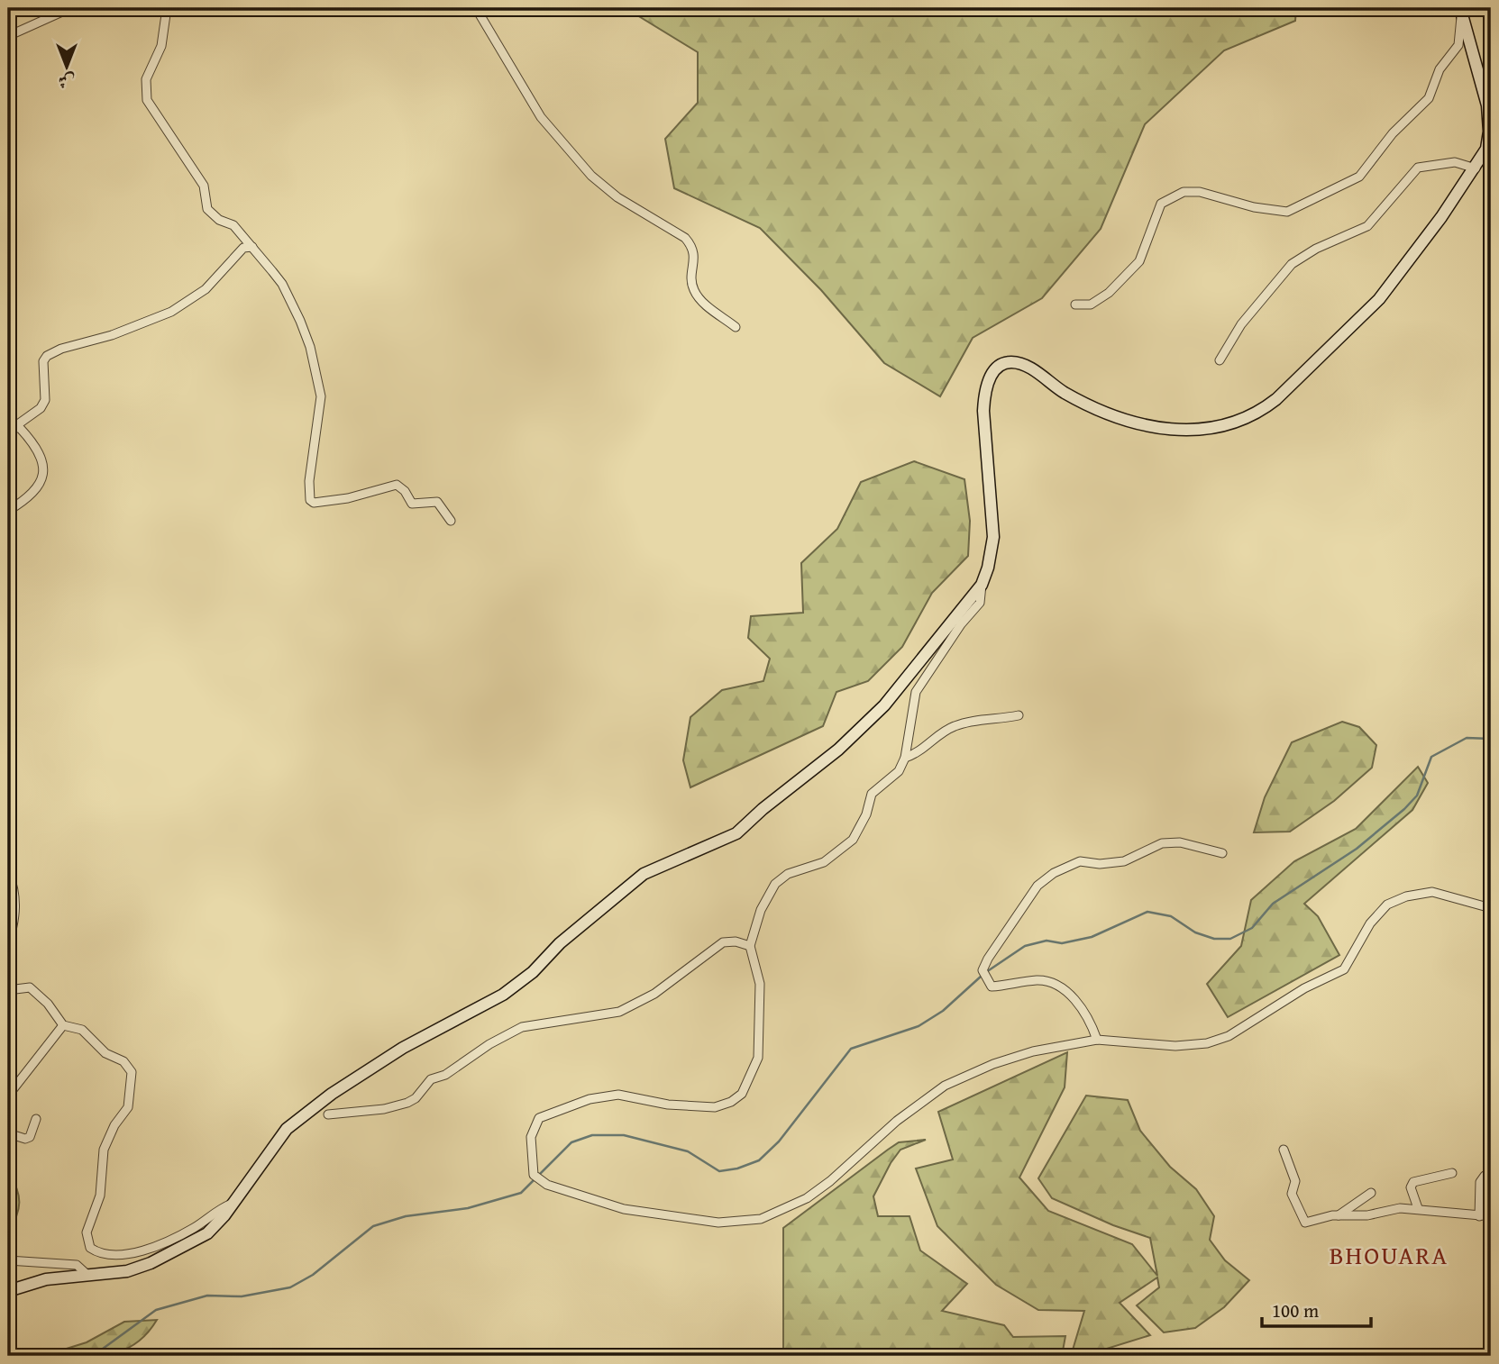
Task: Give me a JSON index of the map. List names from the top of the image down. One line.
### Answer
{"districts":["BHOUARA"],"scale_bar":"100 m","north":"bottom"}
